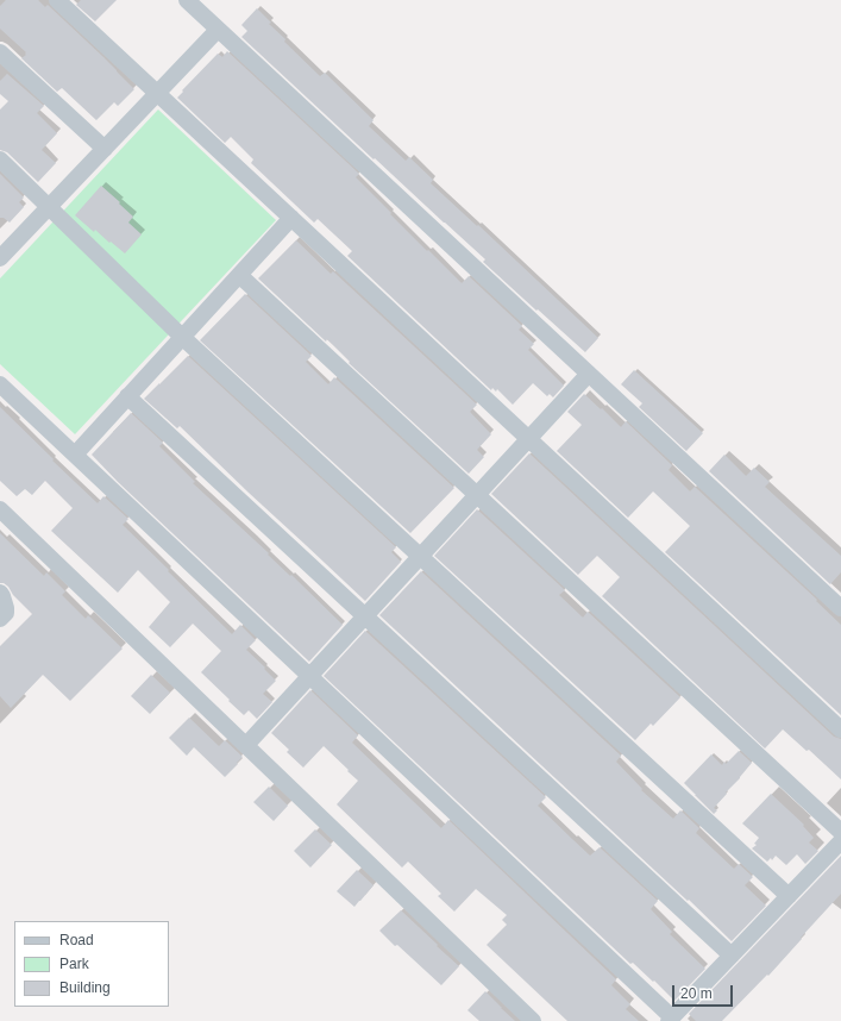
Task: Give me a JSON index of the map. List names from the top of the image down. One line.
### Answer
{"legend":["Road","Park","Building"],"scale_bar":"20 m"}
